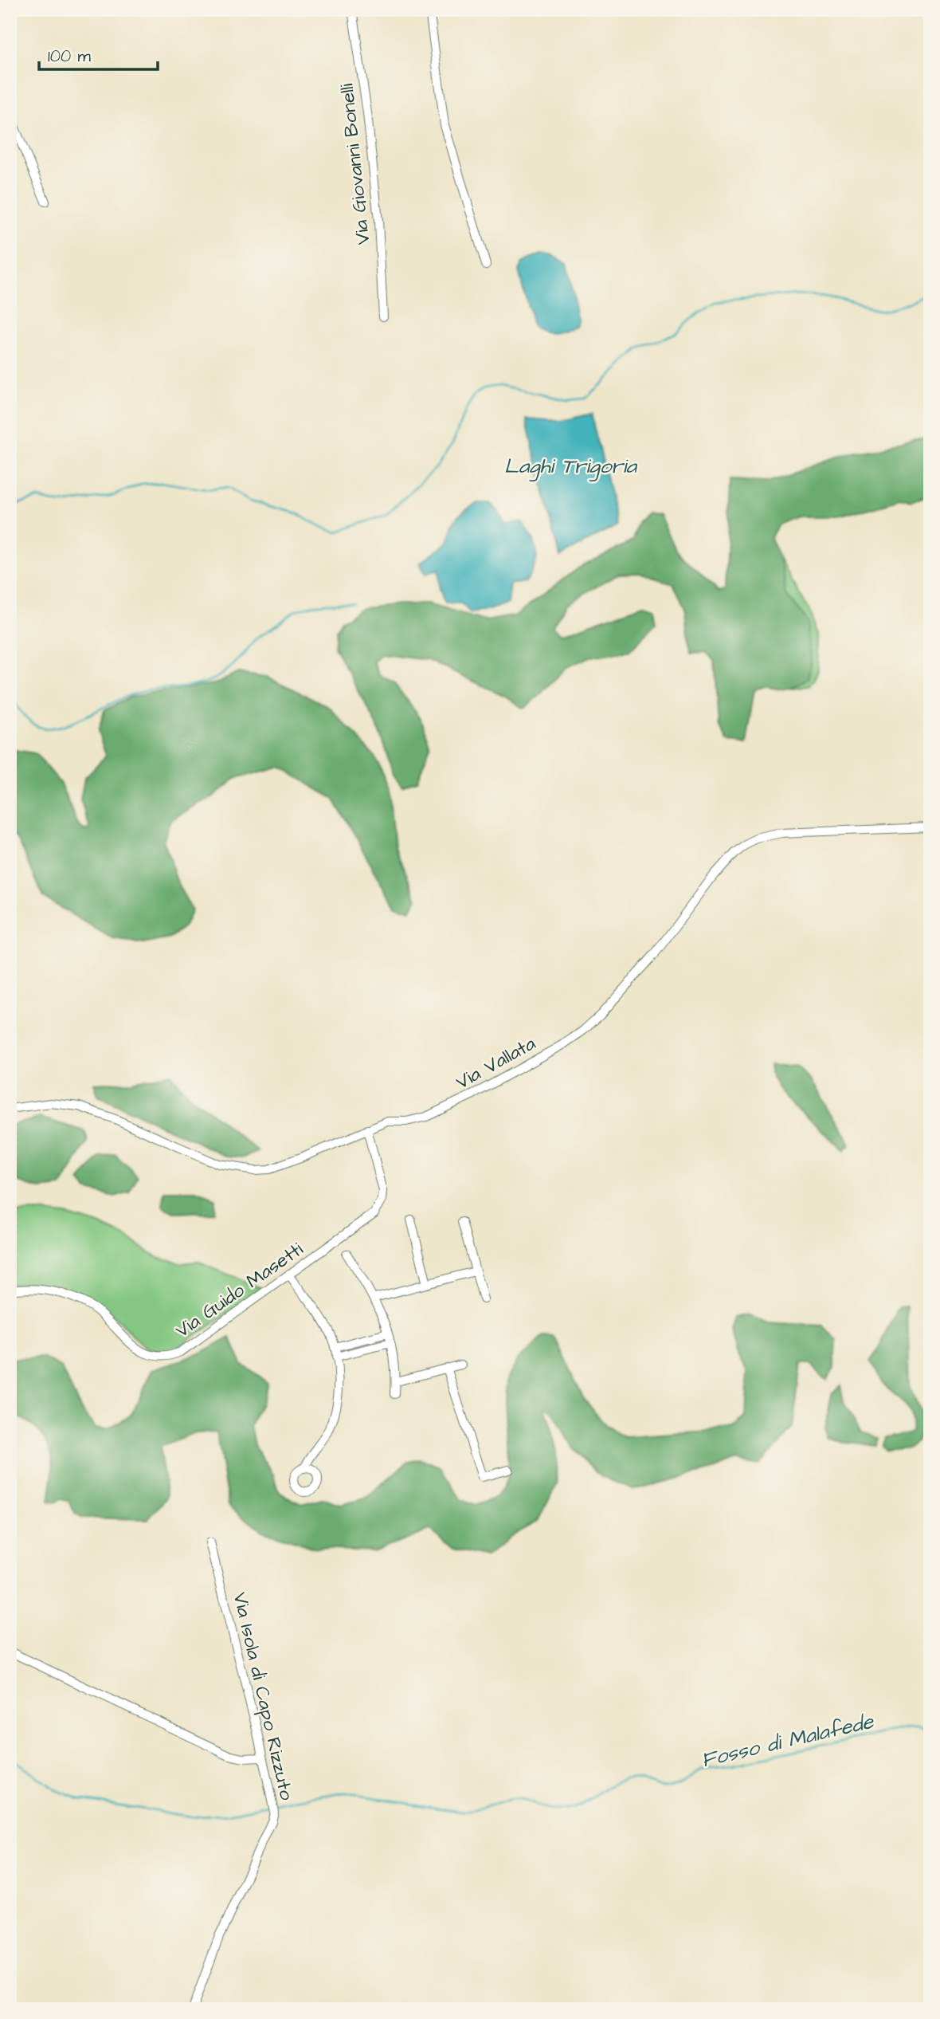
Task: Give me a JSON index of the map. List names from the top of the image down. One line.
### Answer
{"streets":{"street":["Via Giovanni Bonelli","Via Vallata","Via Guido Masetti","Via Isola di Capo Rizzuto"]},"crossings":[["Via Vallata","Via Guido Masetti"]],"water":["Laghi Trigoria","Fosso di Malafede"],"scale_bar":"100 m"}
